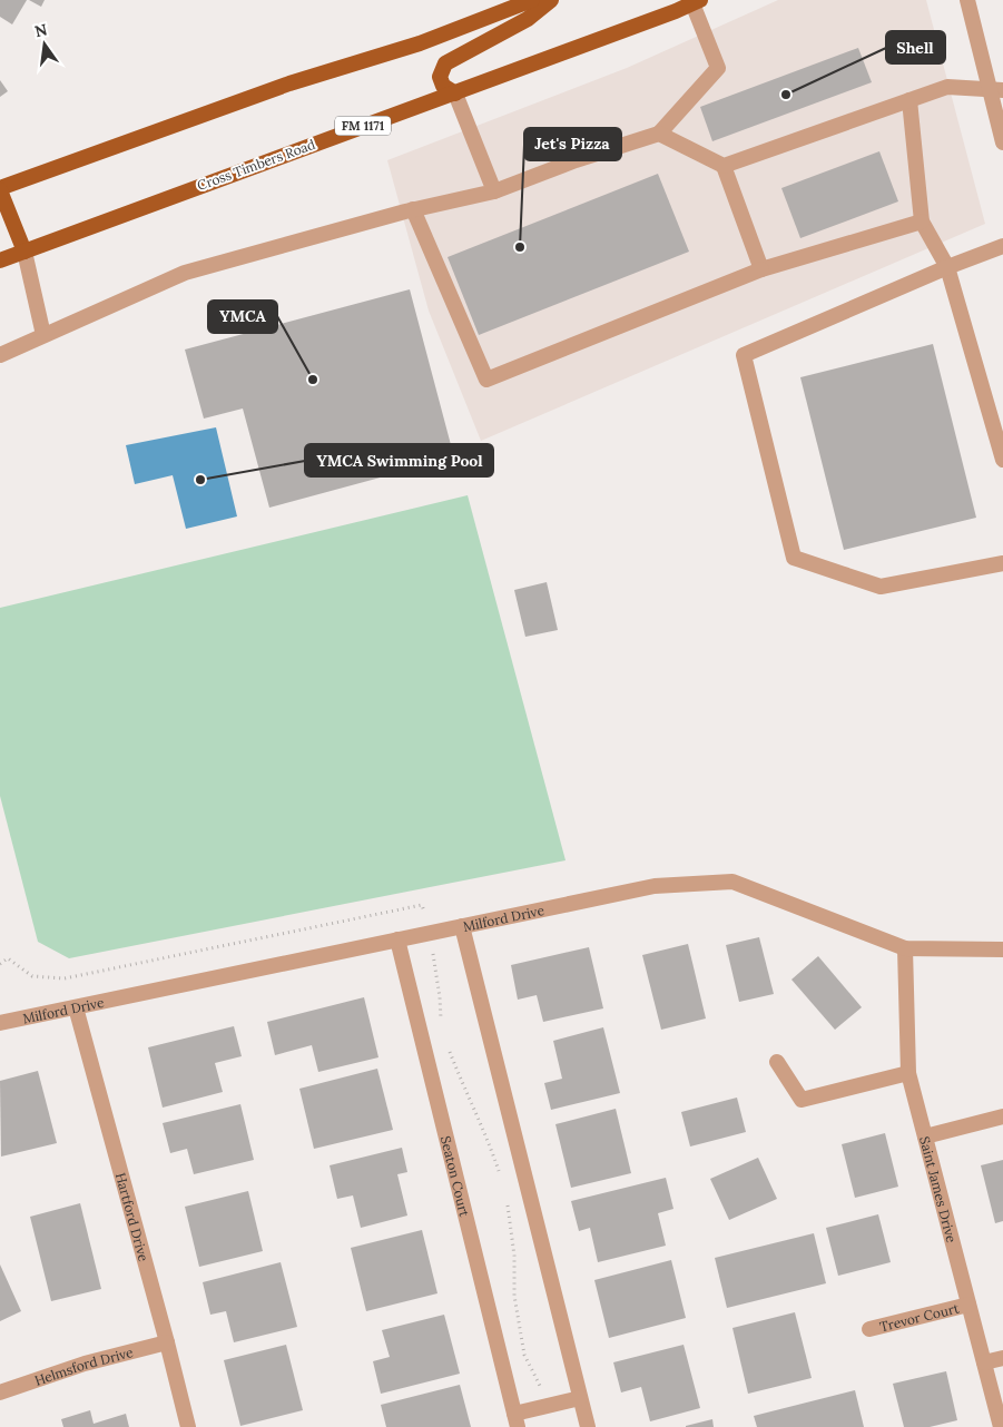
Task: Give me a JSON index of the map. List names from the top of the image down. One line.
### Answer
{"streets":{"main road":["FM 1171","Cross Timbers Road"],"street":["Milford Drive","Seaton Court","Saint James Drive","Hartford Drive","Trevor Court","Helmsford Drive"]},"crossings":[["Milford Drive","Seaton Court"],["Milford Drive","Saint James Drive"],["Milford Drive","Hartford Drive"],["Saint James Drive","Trevor Court"],["Hartford Drive","Helmsford Drive"]],"places":["Shell","Jet's Pizza","YMCA","YMCA Swimming Pool"],"north":"top"}
